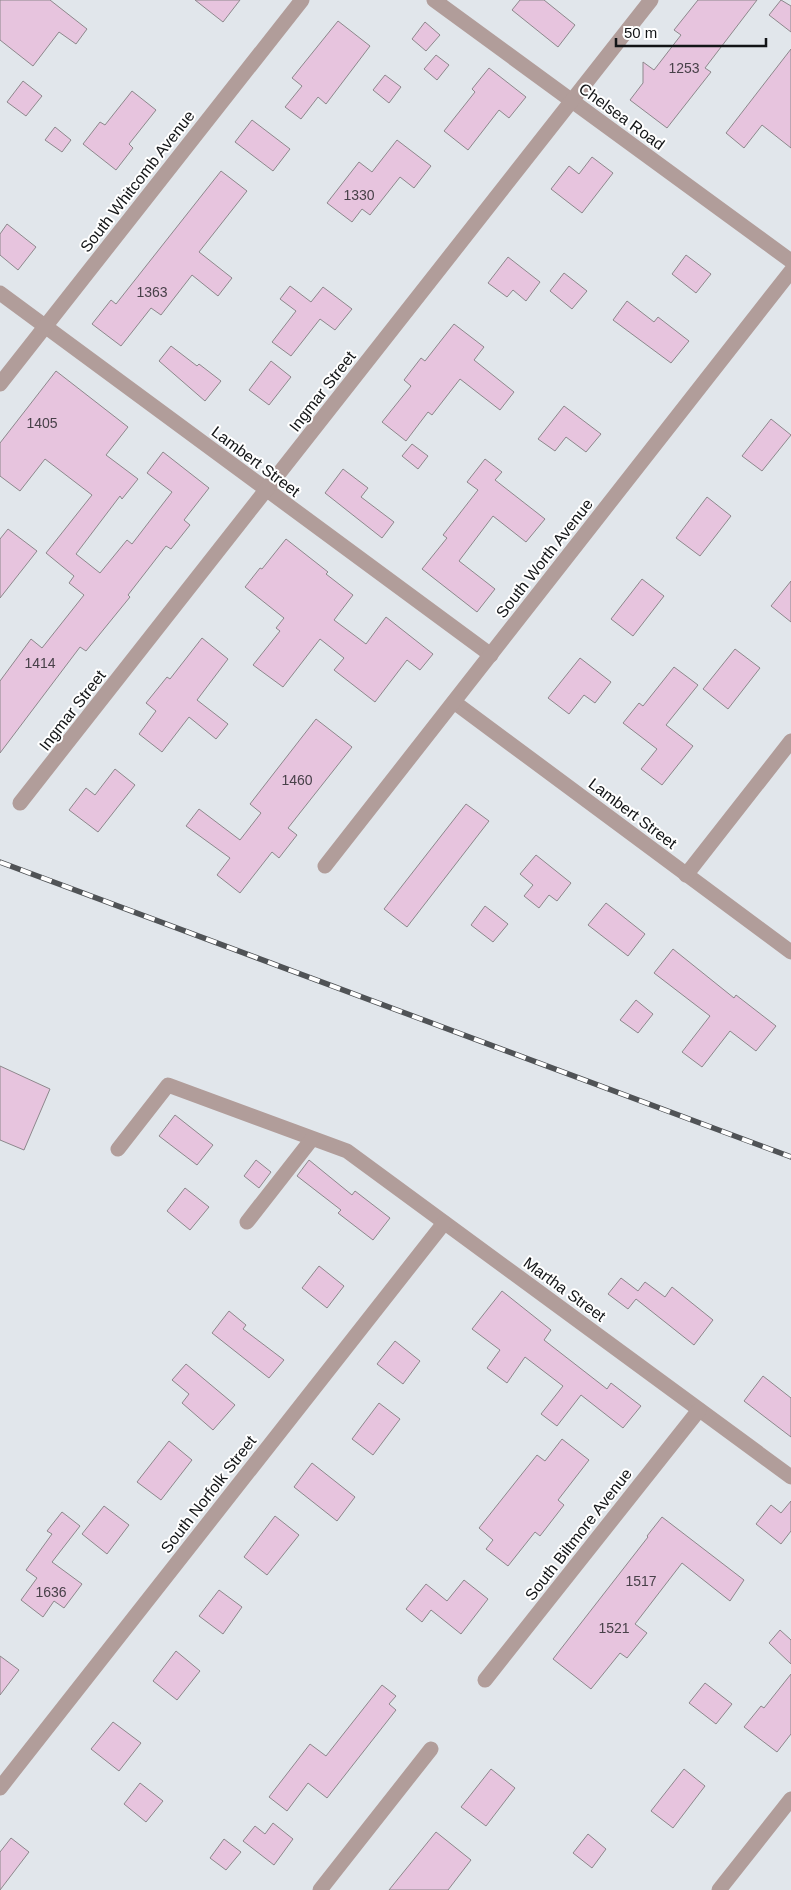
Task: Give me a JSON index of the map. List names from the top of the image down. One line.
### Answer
{"streets":{"street":["Chelsea Road","South Whitcomb Avenue","Ingmar Street","Lambert Street","South Worth Avenue","Martha Street","South Norfolk Street","South Biltmore Avenue"]},"crossings":[["Chelsea Road","Ingmar Street"],["South Whitcomb Avenue","Lambert Street"],["Ingmar Street","Lambert Street"],["Lambert Street","South Worth Avenue"],["Martha Street","South Norfolk Street"],["Martha Street","South Biltmore Avenue"]],"house_numbers":["1253","1330","1363","1405","1414","1460","1517","1636","1521"],"scale_bar":"50 m"}
